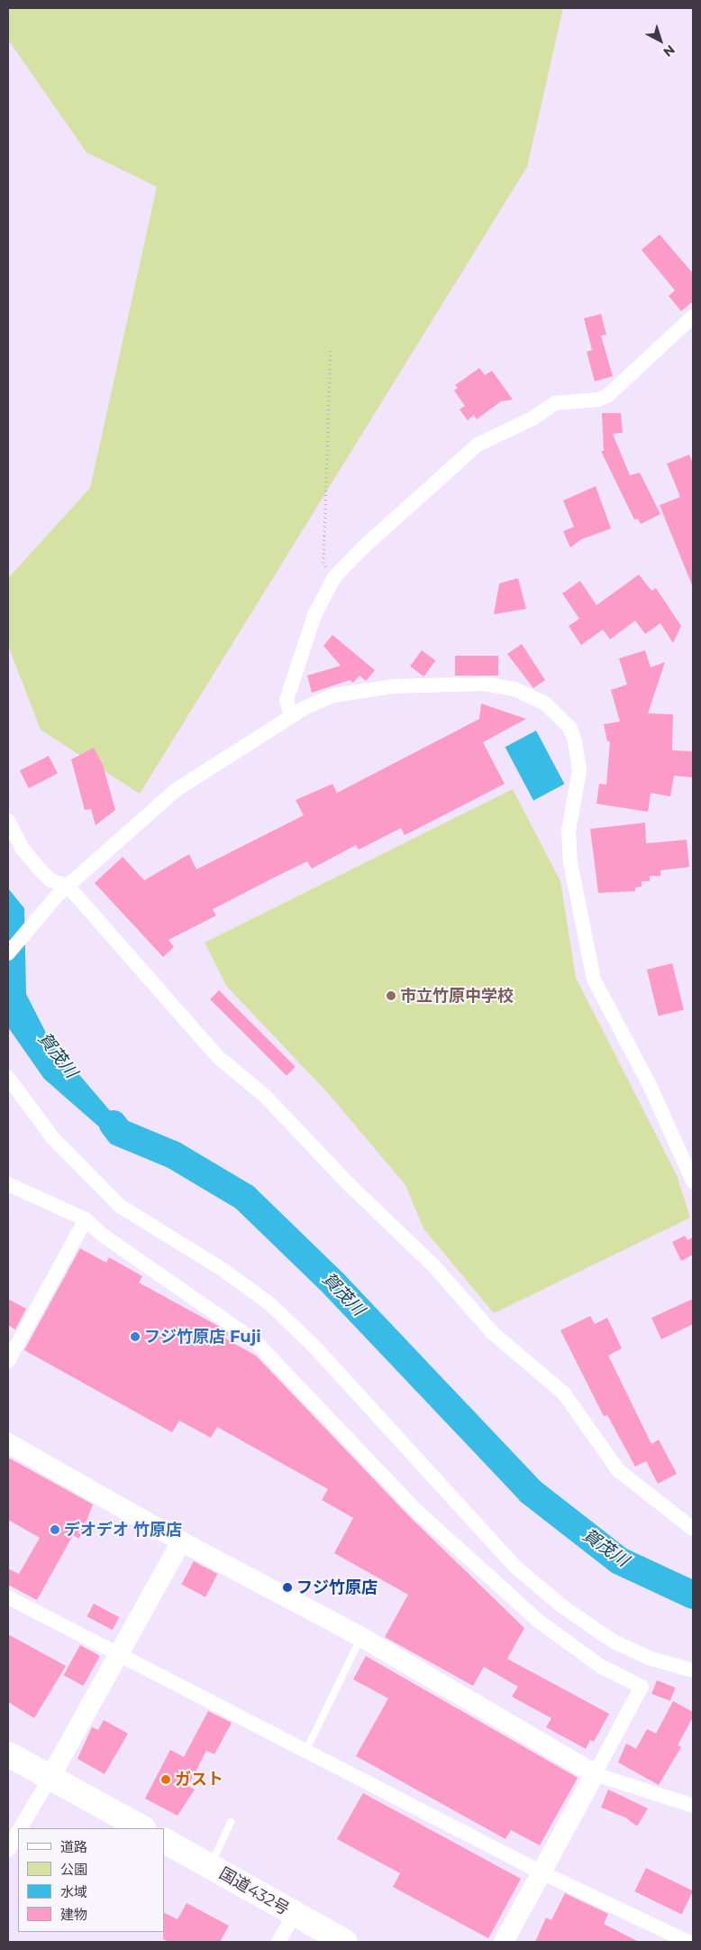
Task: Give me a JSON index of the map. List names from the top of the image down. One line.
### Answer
{"streets":{"highway":["国道432号"]},"water":["賀茂川"],"places":["市立竹原中学校","フジ竹原店 Fuji","デオデオ 竹原店","フジ竹原店","ガスト"],"legend":["道路","公園","水域","建物"],"north":"bottom right"}
